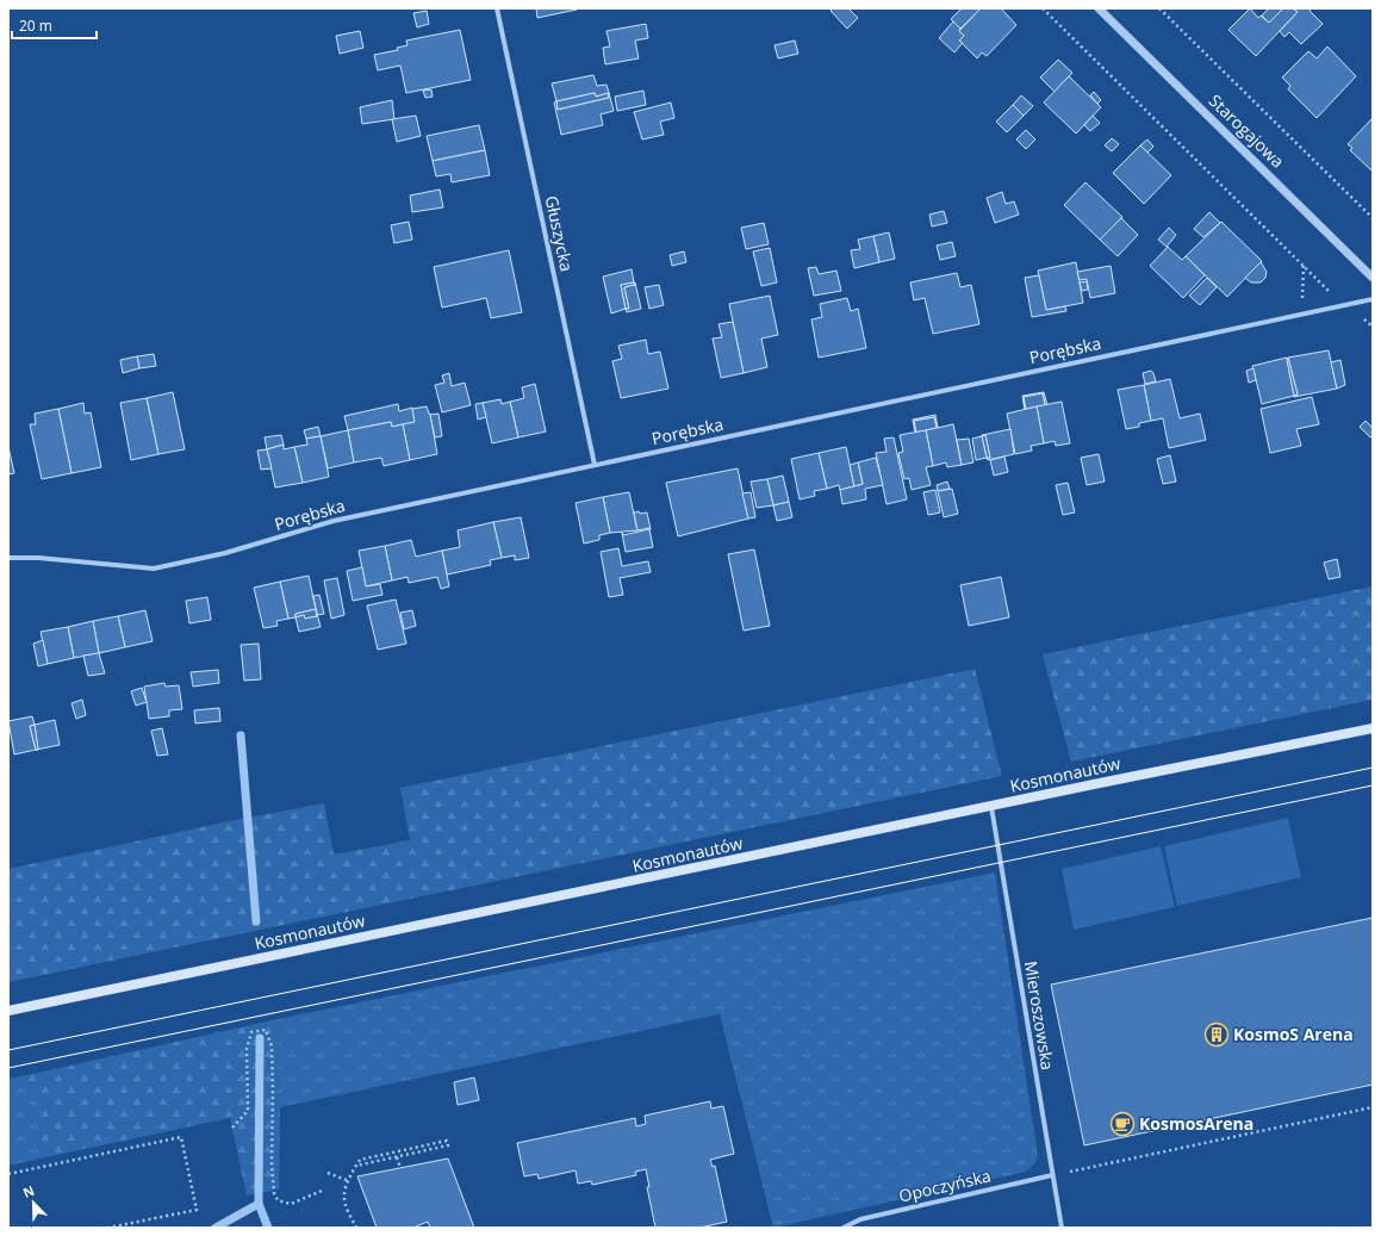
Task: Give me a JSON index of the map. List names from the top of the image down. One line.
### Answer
{"streets":{"main road":["Kosmonautów"],"street":["Starogajowa","Głuszycka","Porębska","Mieroszowska","Opoczyńska"]},"crossings":[["Głuszycka","Porębska"],["Kosmonautów","Mieroszowska"],["Mieroszowska","Opoczyńska"]],"places":{"building":["KosmoS Arena"],"cafe":["KosmosArena"]},"scale_bar":"20 m","north":"top left"}
